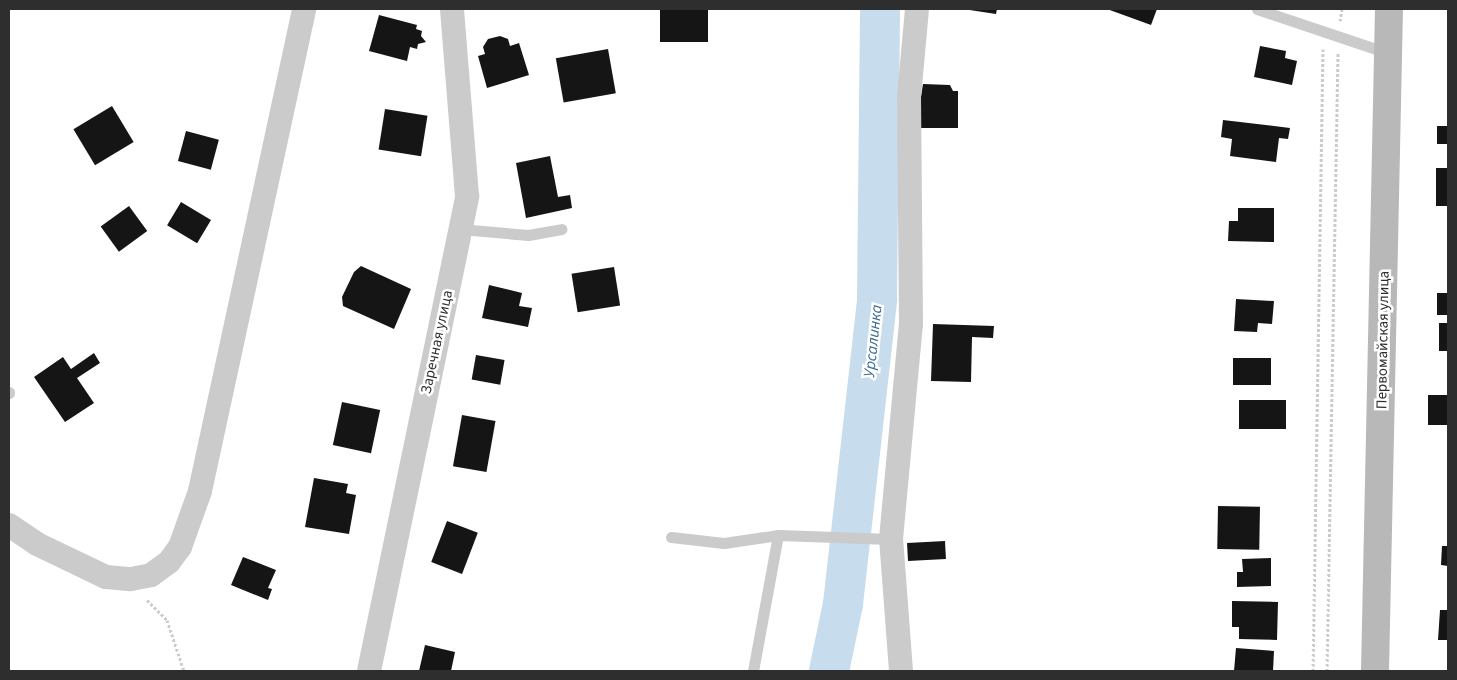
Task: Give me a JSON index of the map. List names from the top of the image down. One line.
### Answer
{"streets":{"main road":["Первомайская улица"],"street":["Заречная улица"]},"water":["Урсалинка"]}
